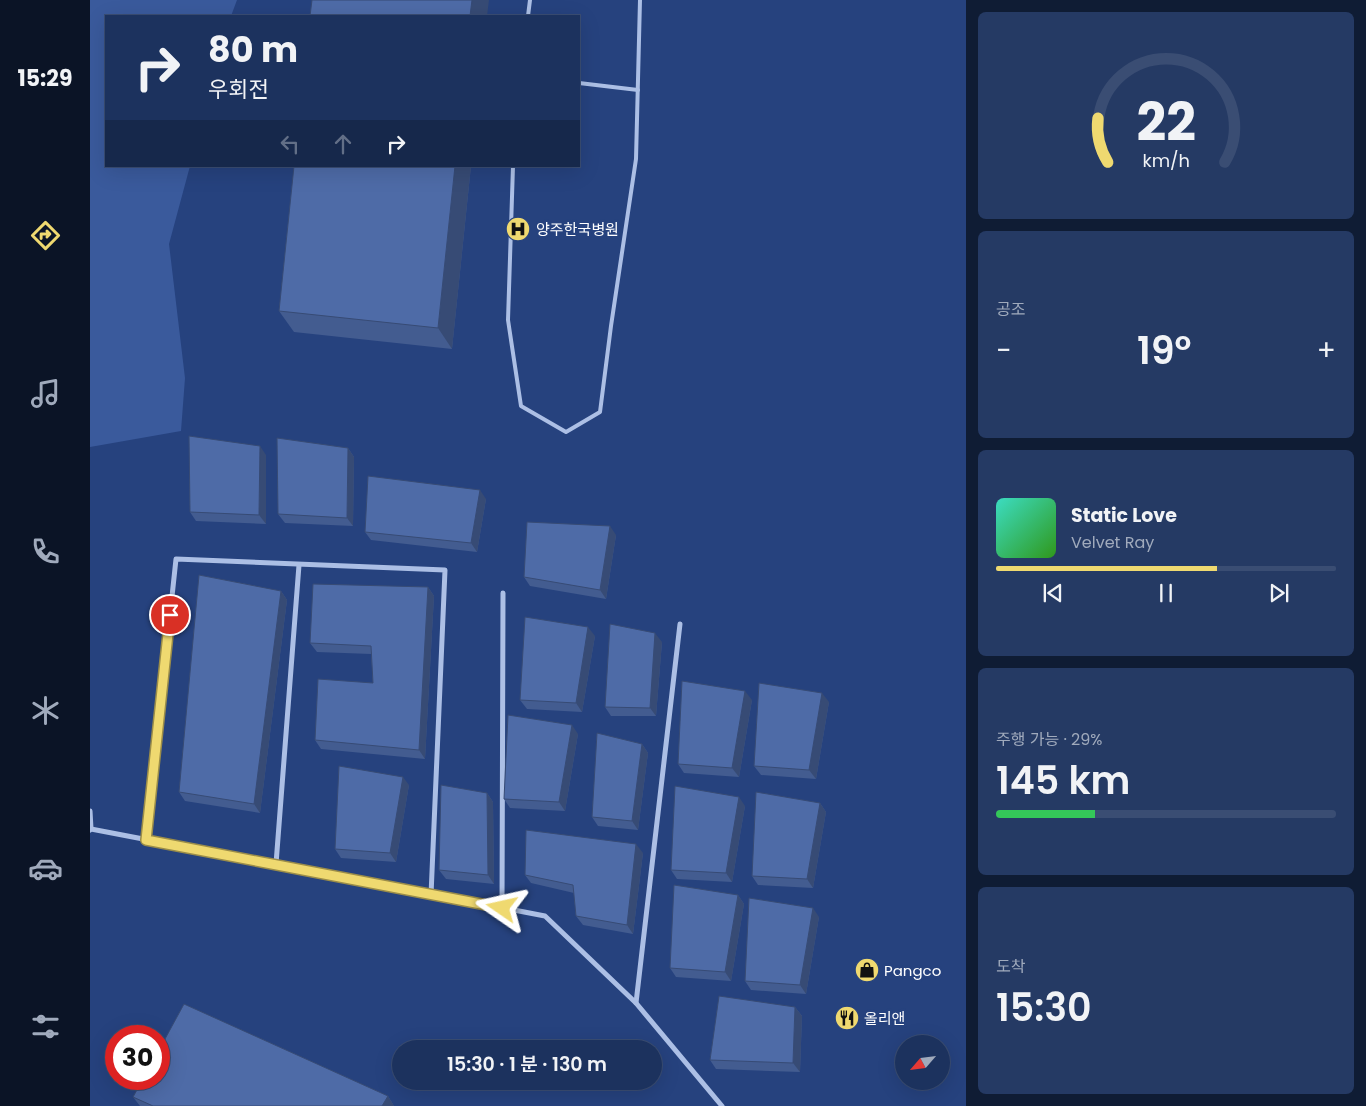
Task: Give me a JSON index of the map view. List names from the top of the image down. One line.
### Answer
{"places":{"hospital":["양주한국병원"],"shop":["Pangco"],"restaurant":["올리앤"]},"north":"bottom left","page":{"tabs":"15:29","turn":["80 m","우회전"],"tile":["공조",["주행 가능 · 29%","145 km"],["도착","15:30"]],"heat":["−","19°","+"],"song":["Static Love","Velvet Ray"],"limit":"30","trip":"15:30 · 1 분 · 130 m","gauge":["22","km/h"]}}
